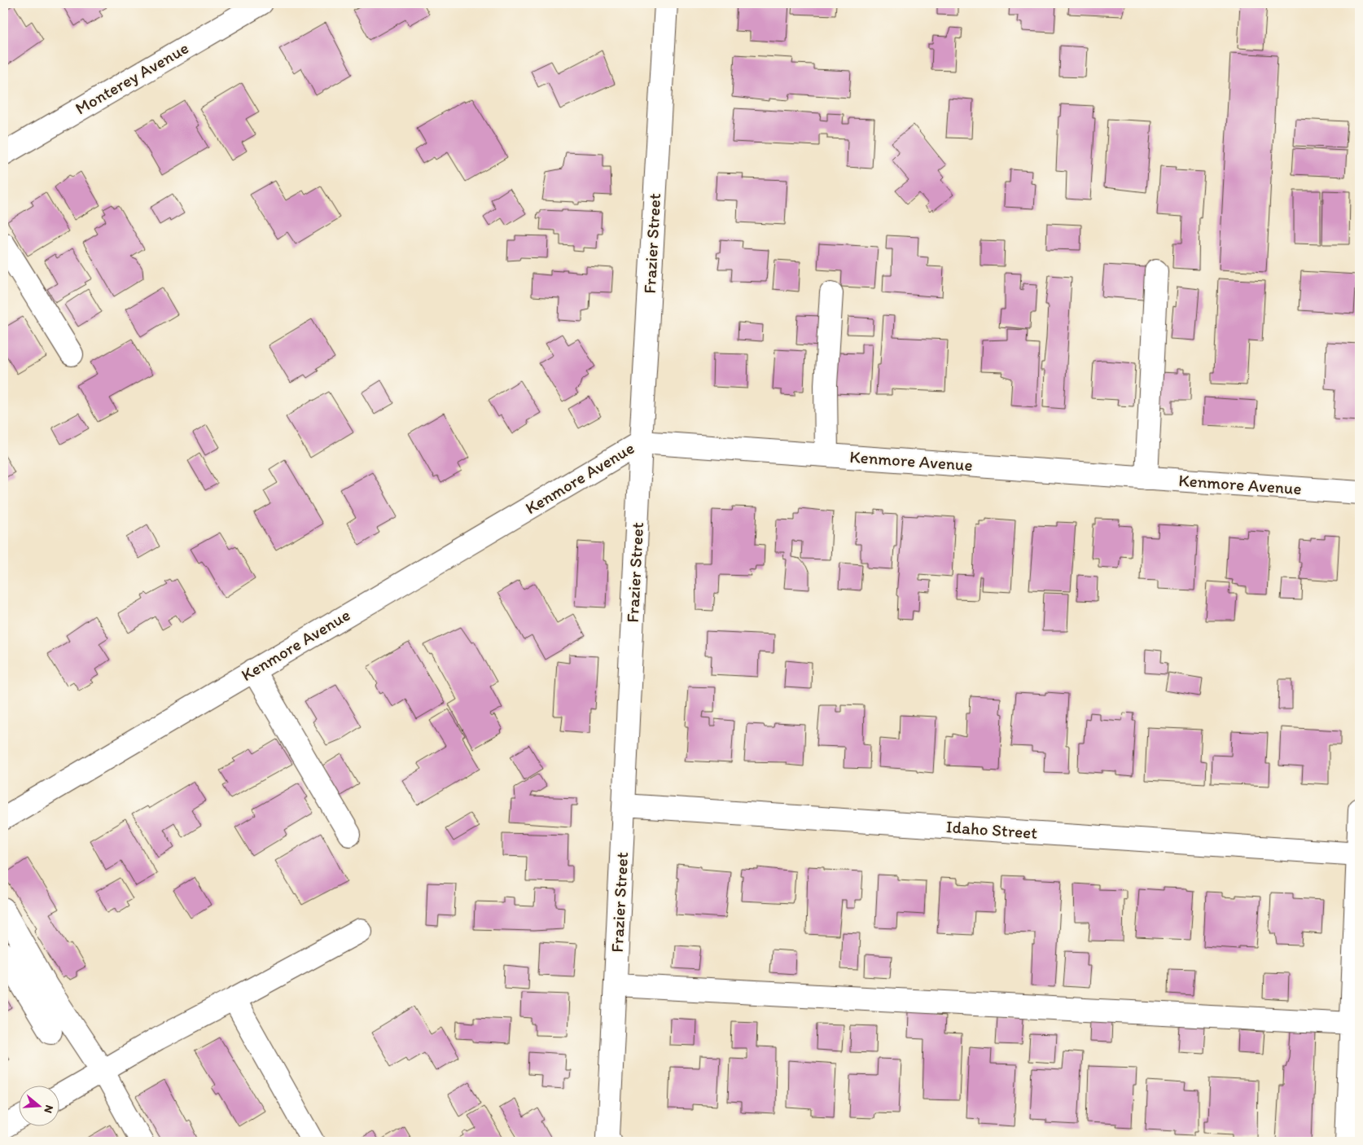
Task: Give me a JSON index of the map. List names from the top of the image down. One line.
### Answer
{"streets":{"street":["Monterey Avenue","Frazier Street","Kenmore Avenue","Idaho Street"]},"crossings":[["Frazier Street","Kenmore Avenue"],["Frazier Street","Idaho Street"]],"north":"right"}
